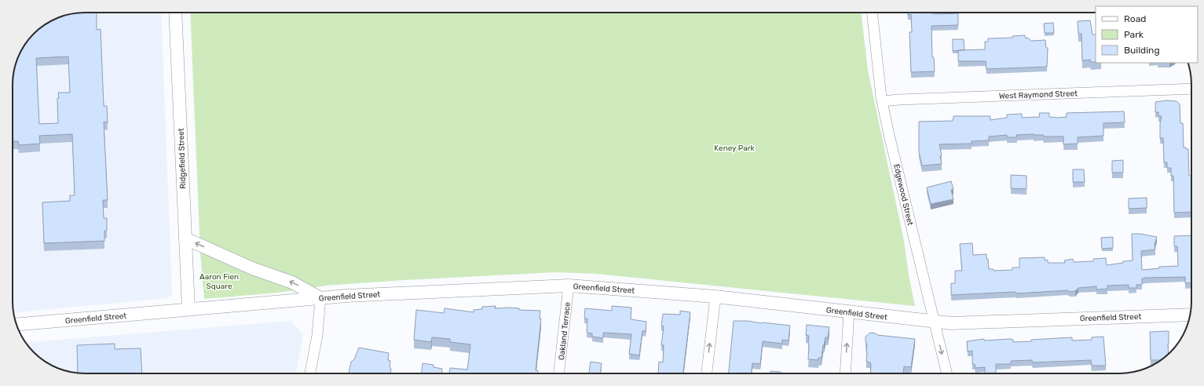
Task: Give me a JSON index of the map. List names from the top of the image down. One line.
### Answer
{"streets":{"street":["West Raymond Street","Ridgefield Street","Edgewood Street","Greenfield Street","Oakland Terrace"]},"crossings":[["West Raymond Street","Edgewood Street"],["Ridgefield Street","Greenfield Street"],["Edgewood Street","Greenfield Street"],["Greenfield Street","Oakland Terrace"]],"parks":["Keney Park","Aaron Fien Square"],"legend":["Road","Park","Building"]}
